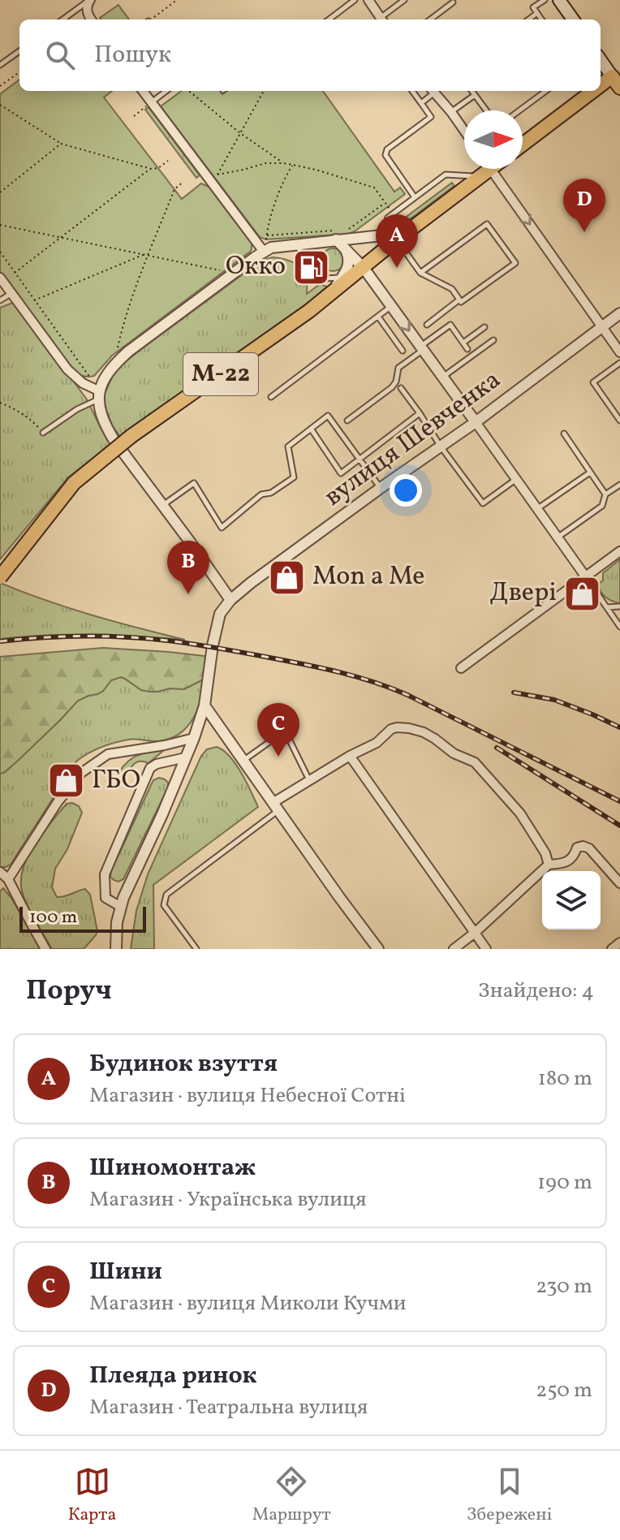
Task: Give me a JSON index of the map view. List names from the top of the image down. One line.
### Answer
{"streets":{"highway":["М-22"],"street":["вулиця Шевченка"]},"places":{"fuel station":["Окко"],"shop":["Mon a Me","Двері","ГБО"]},"scale_bar":"100 m","north":"right","page":{"search":"Пошук","pins":["D","A","B","C"],"scale":"100 m","heading":["Поруч","Знайдено: 4"],"list":[{"mark":"A","name":"Будинок взуття","note":"Магазин · вулиця Небесної Сотні","value":"180 m"},{"mark":"B","name":"Шиномонтаж","note":"Магазин · Українська вулиця","value":"190 m"},{"mark":"C","name":"Шини","note":"Магазин · вулиця Миколи Кучми","value":"230 m"},{"mark":"D","name":"Плеяда ринок","note":"Магазин · Театральна вулиця","value":"250 m"}],"nav":["Карта","Маршрут","Збережені"]}}
